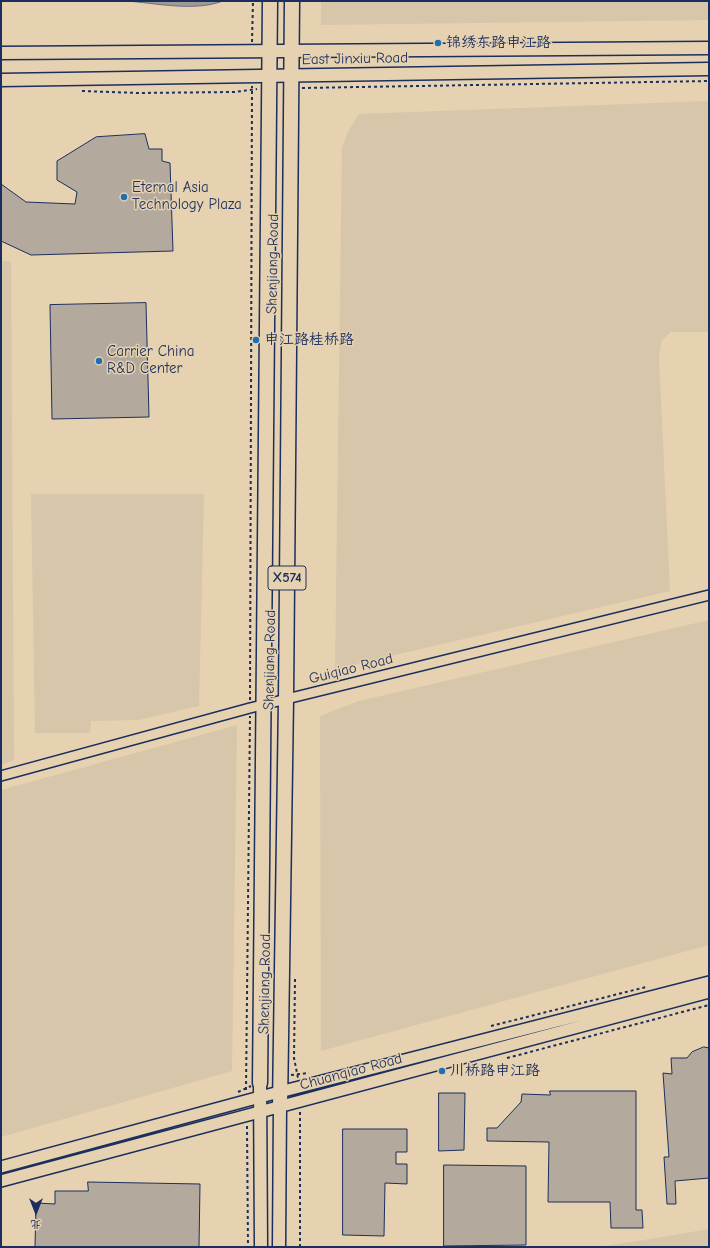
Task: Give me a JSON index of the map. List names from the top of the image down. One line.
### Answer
{"streets":{"main road":["East Jinxiu Road","Shenjiang Road","X574"],"street":["Guiqiao Road","Chuanqiao Road"]},"crossings":[["East Jinxiu Road","Shenjiang Road"],["Shenjiang Road","Guiqiao Road"],["Shenjiang Road","Chuanqiao Road"]],"places":["锦绣东路申江路","Eternal Asia Technology Plaza","申江路桂桥路","Carrier China R&D Center","川桥路申江路"],"north":"bottom"}
